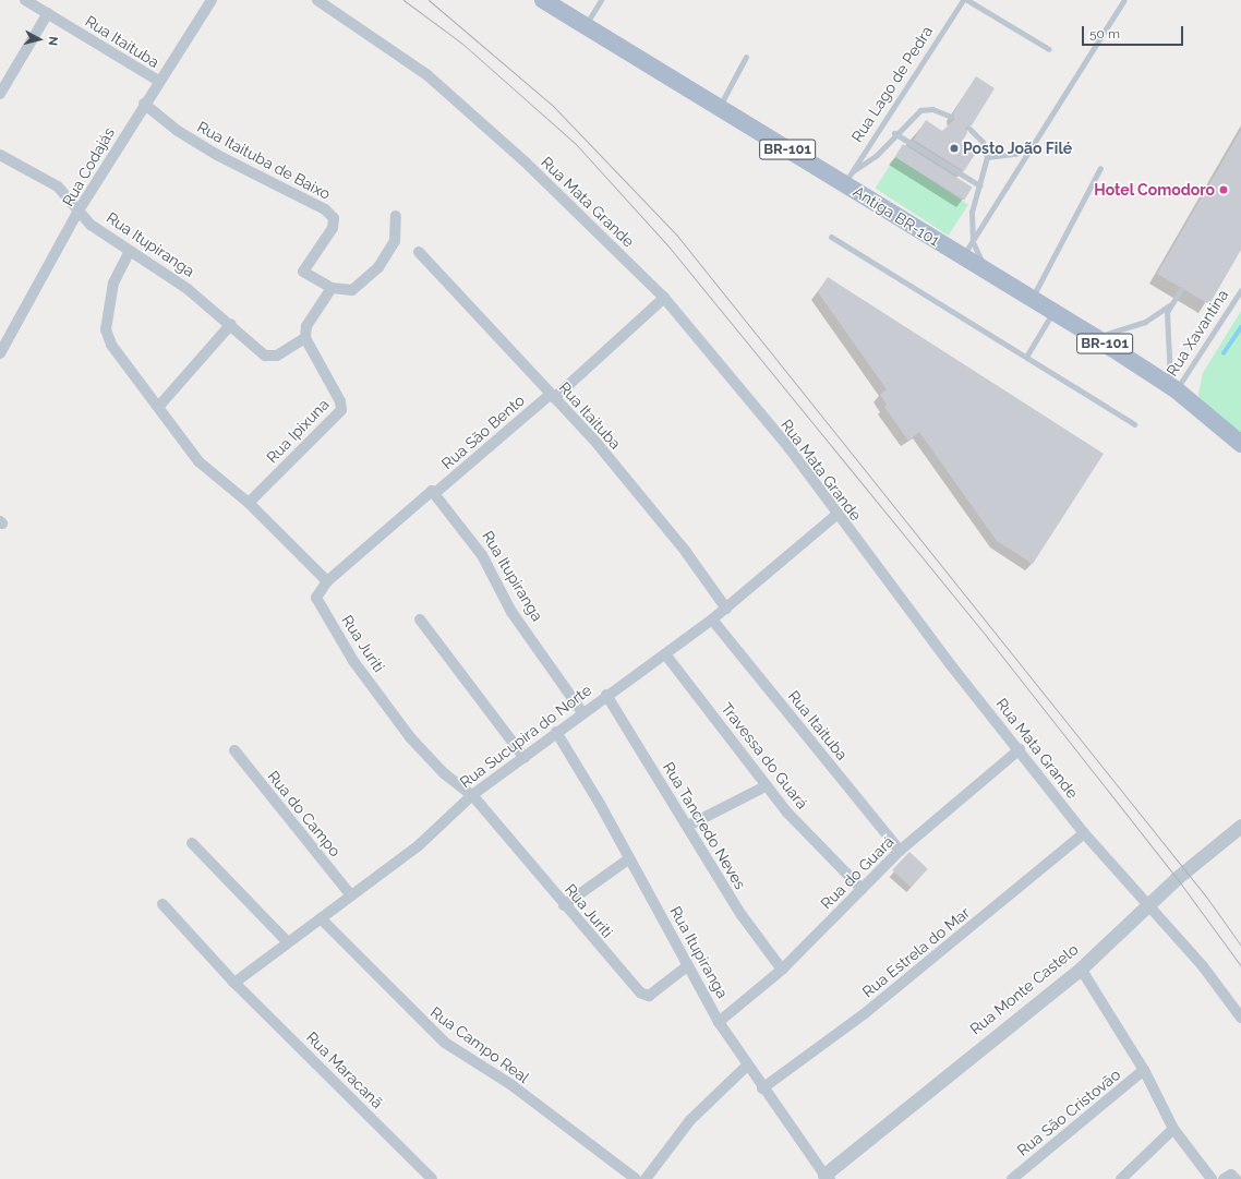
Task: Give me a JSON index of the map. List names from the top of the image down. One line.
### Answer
{"streets":{"main road":["BR-101","Antiga BR-101"],"street":["Rua Itaituba","Rua Itaituba de Baixo","Rua Codajás","Rua Mata Grande","Rua Itupiranga","Rua Ipixuna","Rua São Bento","Rua Juriti","Rua Sucupira do Norte","Travessa do Guará","Rua do Campo","Rua Tancredo Neves","Rua do Guará","Rua Estrela do Mar","Rua Monte Castelo","Rua Campo Real","Rua Maracanã","Rua São Cristovão"],"lane":["Rua Lago de Pedra","Rua Xavantina"]},"crossings":[["Rua Itaituba","Rua Codajás"],["Rua Itaituba","Rua São Bento"],["Rua Itaituba","Rua Sucupira do Norte"],["Rua Itaituba","Rua do Guará"],["Rua Lago de Pedra","Antiga BR-101"],["Rua Itaituba de Baixo","Rua Codajás"],["Rua Codajás","Rua Itupiranga"],["Rua Mata Grande","Rua São Bento"],["Rua Mata Grande","Rua Sucupira do Norte"],["Rua Mata Grande","Rua do Guará"],["Rua Mata Grande","Rua Estrela do Mar"],["Rua Mata Grande","Rua Monte Castelo"],["Antiga BR-101","Rua Xavantina"],["Rua Itupiranga","Rua Ipixuna"],["Rua Itupiranga","Rua São Bento"],["Rua Itupiranga","Rua Juriti"],["Rua Itupiranga","Rua Sucupira do Norte"],["Rua Itupiranga","Rua do Guará"],["Rua Itupiranga","Rua Estrela do Mar"],["Rua Itupiranga","Rua Monte Castelo"],["Rua São Bento","Rua Juriti"],["Rua Juriti","Rua Sucupira do Norte"],["Rua Sucupira do Norte","Travessa do Guará"],["Rua Sucupira do Norte","Rua do Campo"],["Rua Sucupira do Norte","Rua Tancredo Neves"],["Rua Sucupira do Norte","Rua Campo Real"],["Rua Sucupira do Norte","Rua Maracanã"],["Travessa do Guará","Rua do Guará"],["Rua Tancredo Neves","Rua do Guará"],["Rua Monte Castelo","Rua São Cristovão"]],"places":["Posto João Filé","Hotel Comodoro"],"scale_bar":"50 m","north":"right"}
